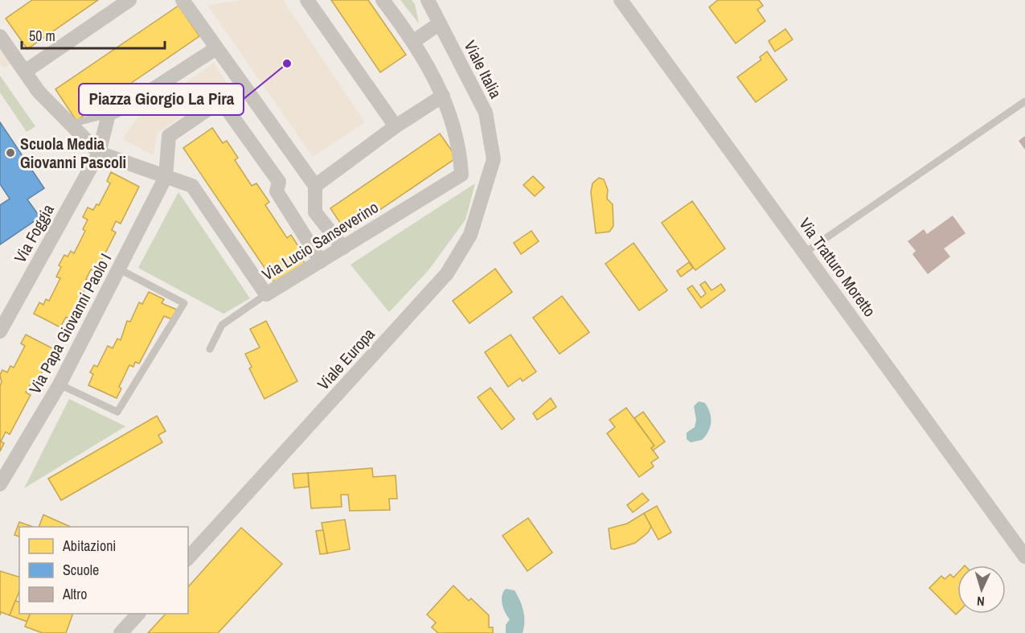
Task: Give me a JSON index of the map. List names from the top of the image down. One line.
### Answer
{"streets":{"street":["Viale Italia","Via Foggia","Via Lucio Sanseverino","Via Tratturo Moretto","Via Papa Giovanni Paolo I","Viale Europa"]},"crossings":[["Viale Italia","Viale Europa"]],"places":["Piazza Giorgio La Pira","Scuola Media Giovanni Pascoli"],"legend":["Abitazioni","Scuole","Altro"],"scale_bar":"50 m","north":"bottom"}
